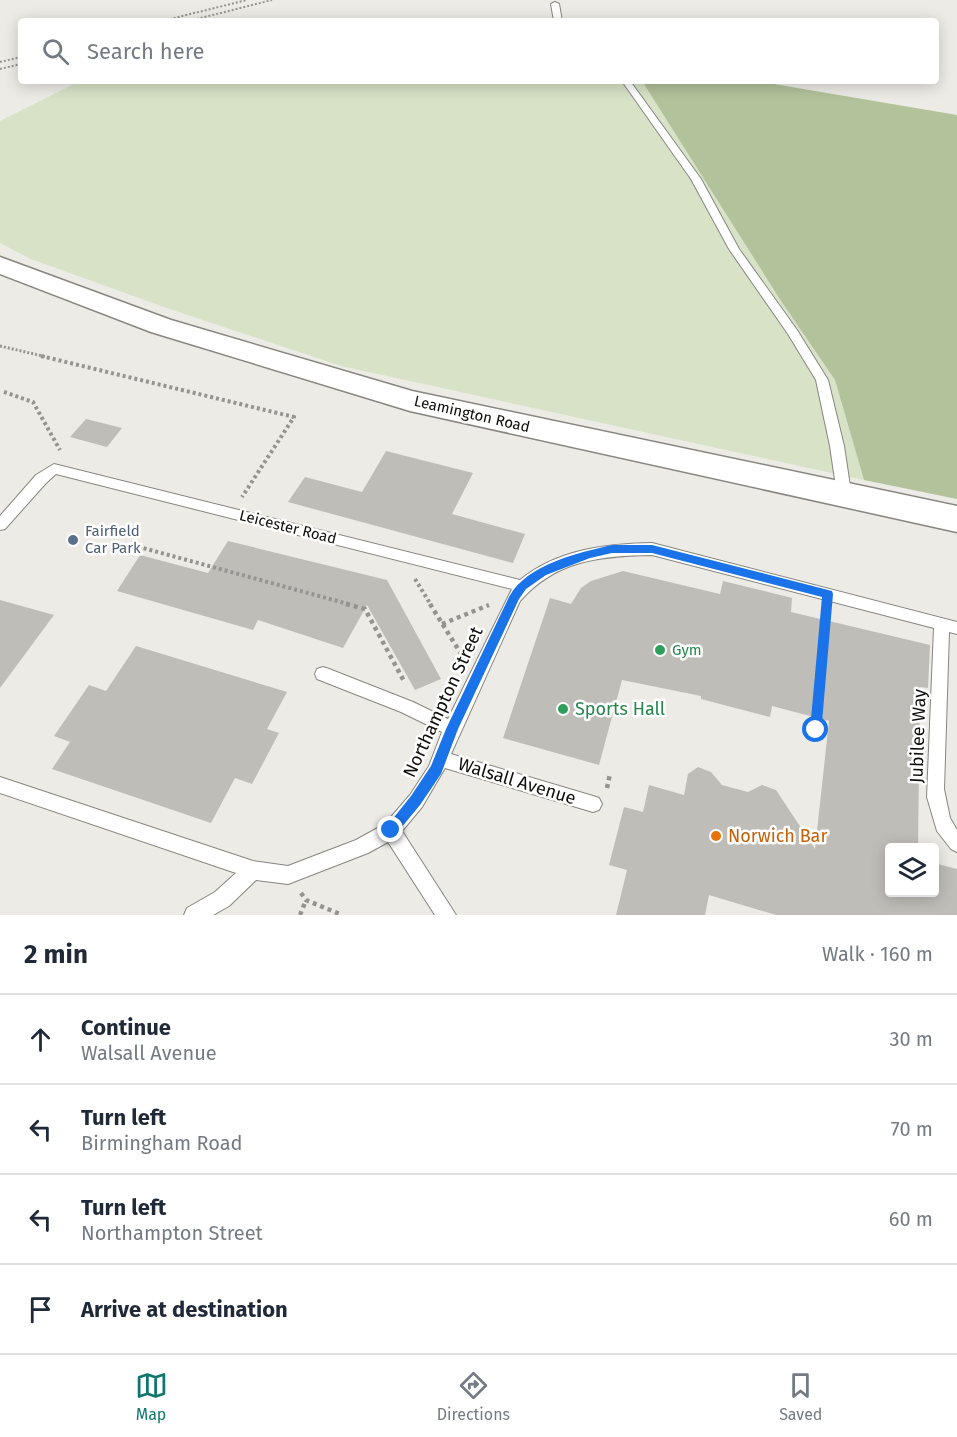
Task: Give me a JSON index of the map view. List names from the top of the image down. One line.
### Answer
{"streets":{"main road":["Leamington Road"],"lane":["Leicester Road","Northampton Street","Jubilee Way","Walsall Avenue"]},"crossings":[["Leicester Road","Northampton Street"],["Northampton Street","Walsall Avenue"]],"places":["Fairfield Car Park","Gym","Sports Hall","Norwich Bar"],"page":{"search":"Search here","heading":["2 min","Walk · 160 m"],"list":[["Continue","Walsall Avenue","30 m"],["Turn left","Birmingham Road","70 m"],["Turn left","Northampton Street","60 m"],"Arrive at destination"],"nav":["Map","Directions","Saved"]}}
